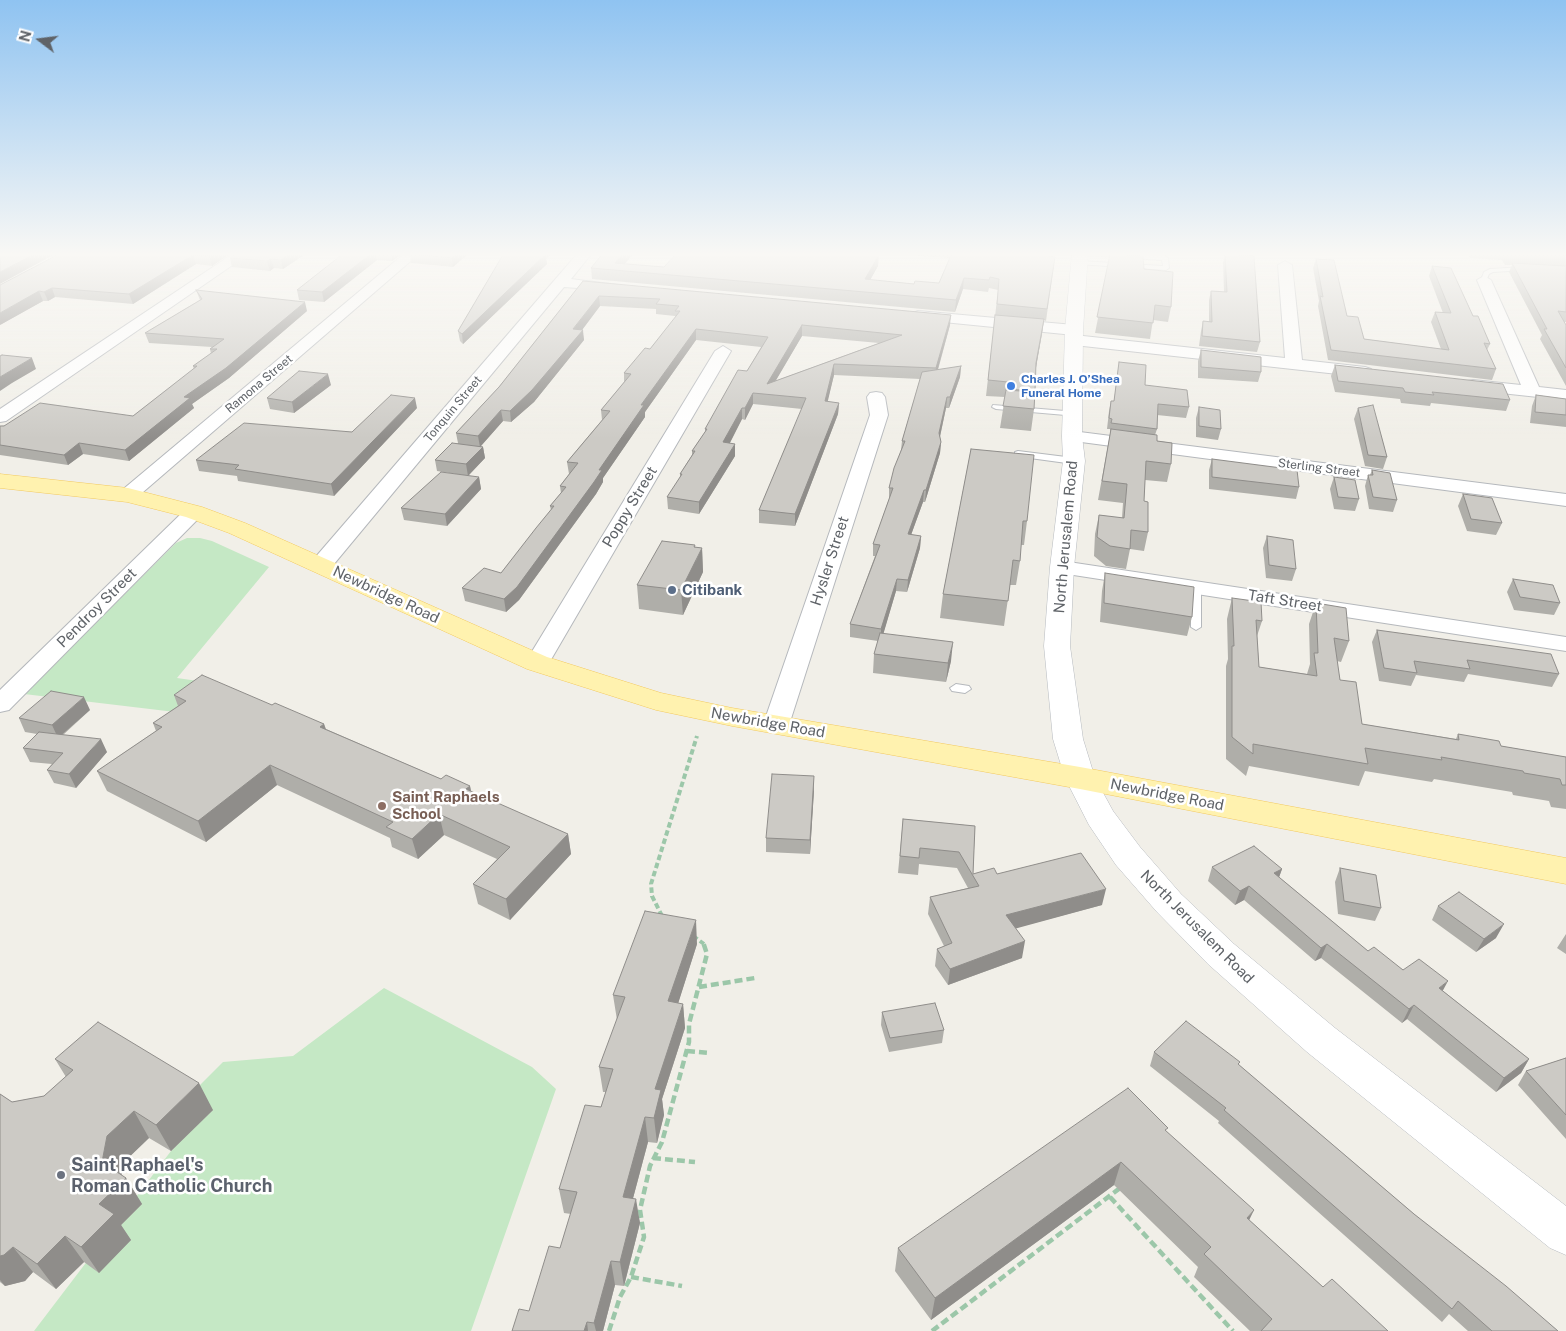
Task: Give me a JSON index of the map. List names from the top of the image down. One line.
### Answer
{"streets":{"main road":["North Jerusalem Road","Newbridge Road"],"street":["Ramona Street","Tonquin Street","Sterling Street","Poppy Street","Hysler Street","Taft Street","Pendroy Street"]},"crossings":[["Ramona Street","Newbridge Road"],["Tonquin Street","Newbridge Road"],["Sterling Street","North Jerusalem Road"],["Poppy Street","Newbridge Road"],["North Jerusalem Road","Newbridge Road"],["North Jerusalem Road","Taft Street"],["Hysler Street","Newbridge Road"],["Newbridge Road","Pendroy Street"]],"places":["Charles J. O’Shea Funeral Home","Citibank","Saint Raphaels School","Saint Raphael's Roman Catholic Church"],"north":"left"}
